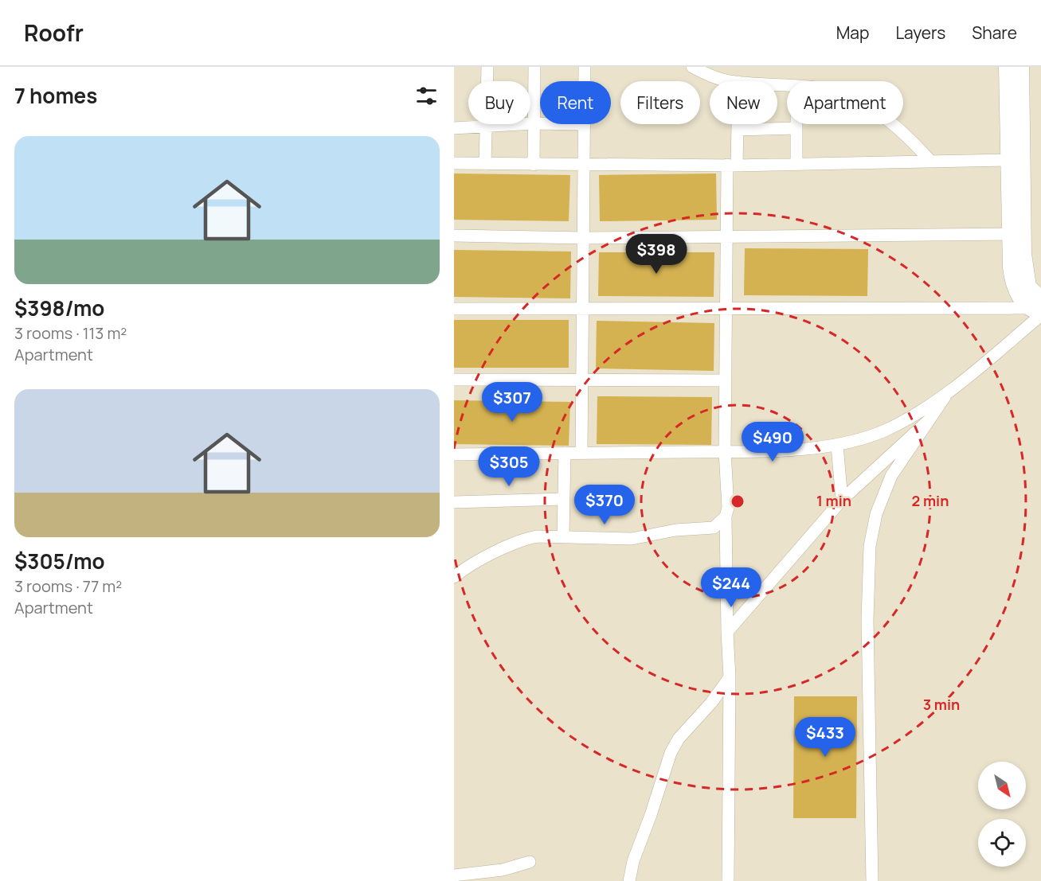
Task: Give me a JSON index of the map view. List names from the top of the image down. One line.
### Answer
{"north":"bottom right","page":{"header":"Roofr","nav":["Map","Layers","Share"],"heading":"7 homes","chip":["Buy","Rent","Filters","New","Apartment"],"list":[{"name":"$398/mo","note":"3 rooms · 113 m² · Apartment"},{"name":"$305/mo","note":"3 rooms · 77 m² · Apartment"}],"price":["$398","$307","$490","$305","$370","$244","$433"]},"rings":["1 min","2 min","3 min"]}
